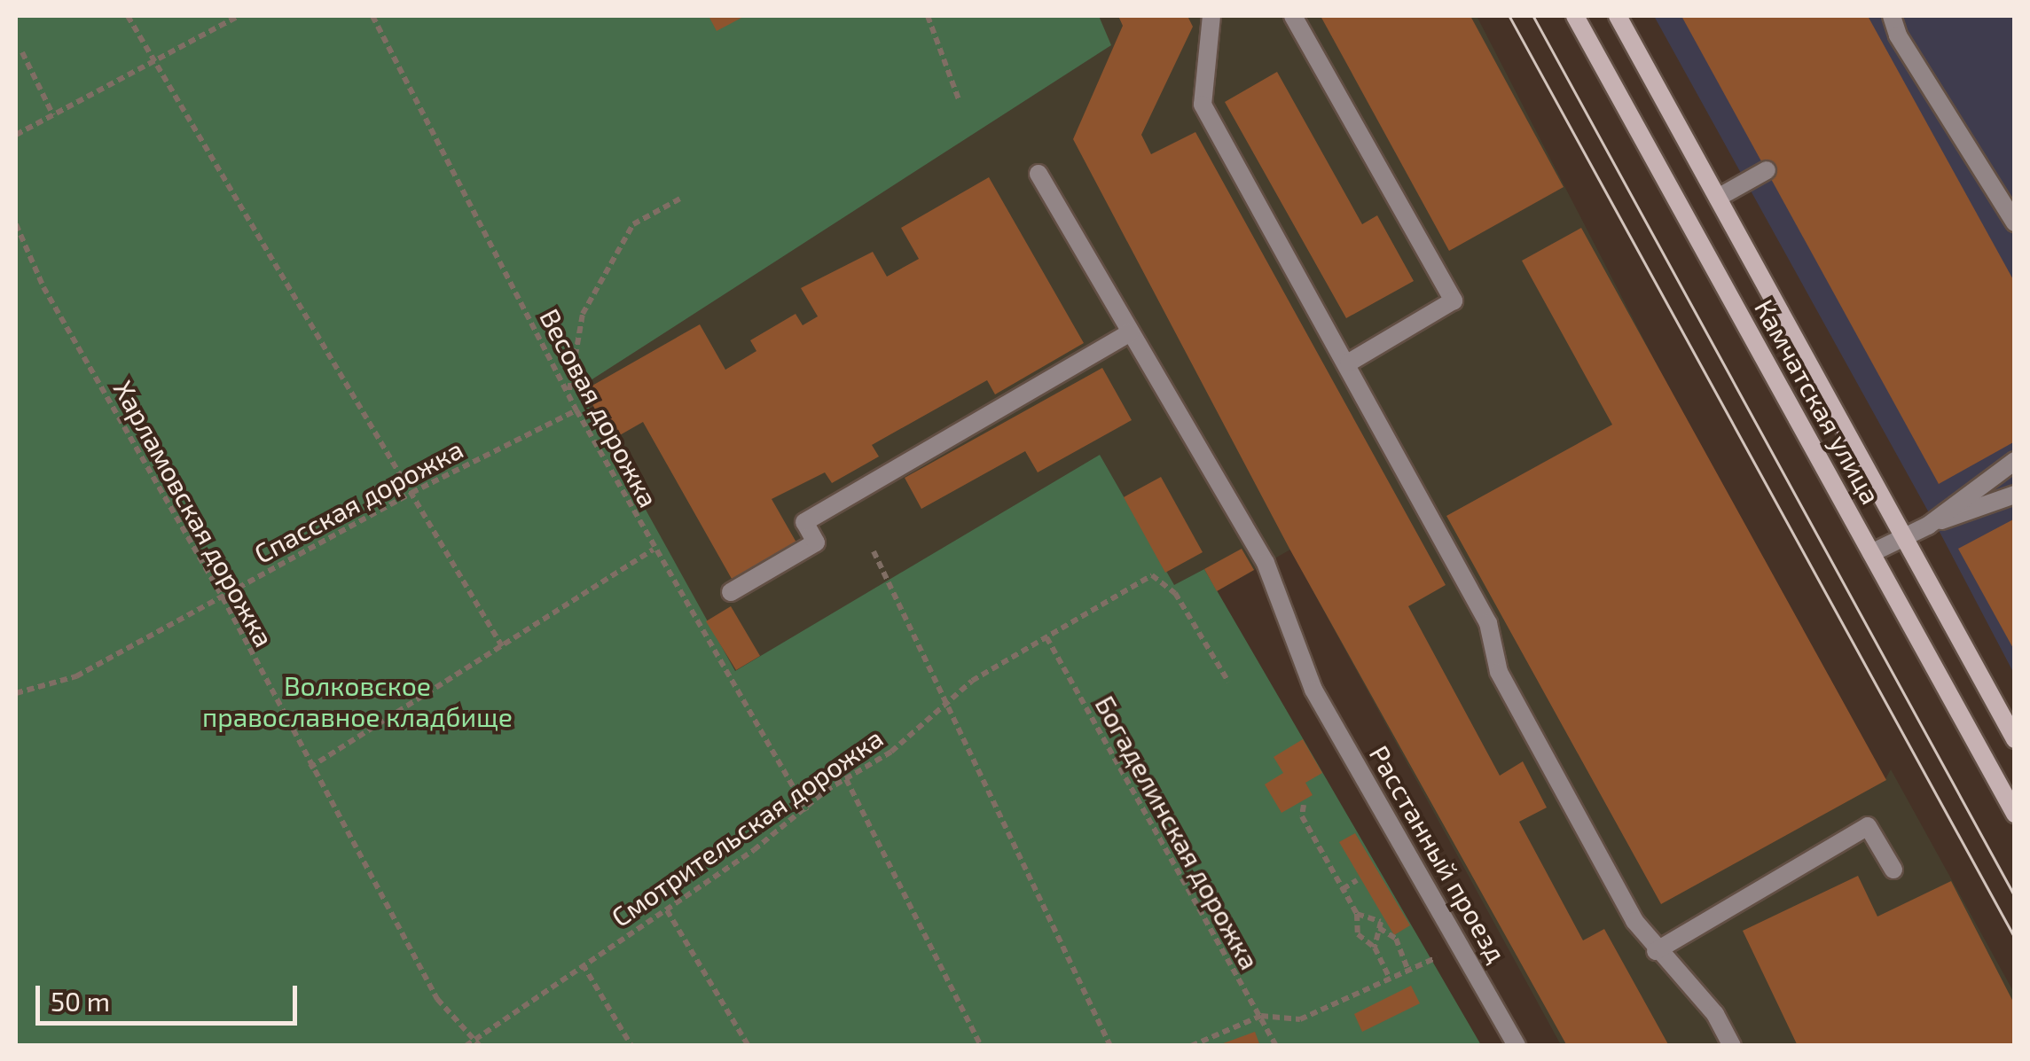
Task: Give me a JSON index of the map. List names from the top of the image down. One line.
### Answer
{"streets":{"main road":["Камчатская улица"],"street":["Расстанный проезд"],"path":["Весовая дорожка","Спасская дорожка","Харламовская дорожка","Смотрительская дорожка","Богаделинская дорожка"]},"crossings":[["Весовая дорожка","Спасская дорожка"],["Весовая дорожка","Смотрительская дорожка"],["Спасская дорожка","Харламовская дорожка"],["Харламовская дорожка","Смотрительская дорожка"],["Смотрительская дорожка","Богаделинская дорожка"]],"parks":["Волковское православное кладбище"],"scale_bar":"50 m"}
